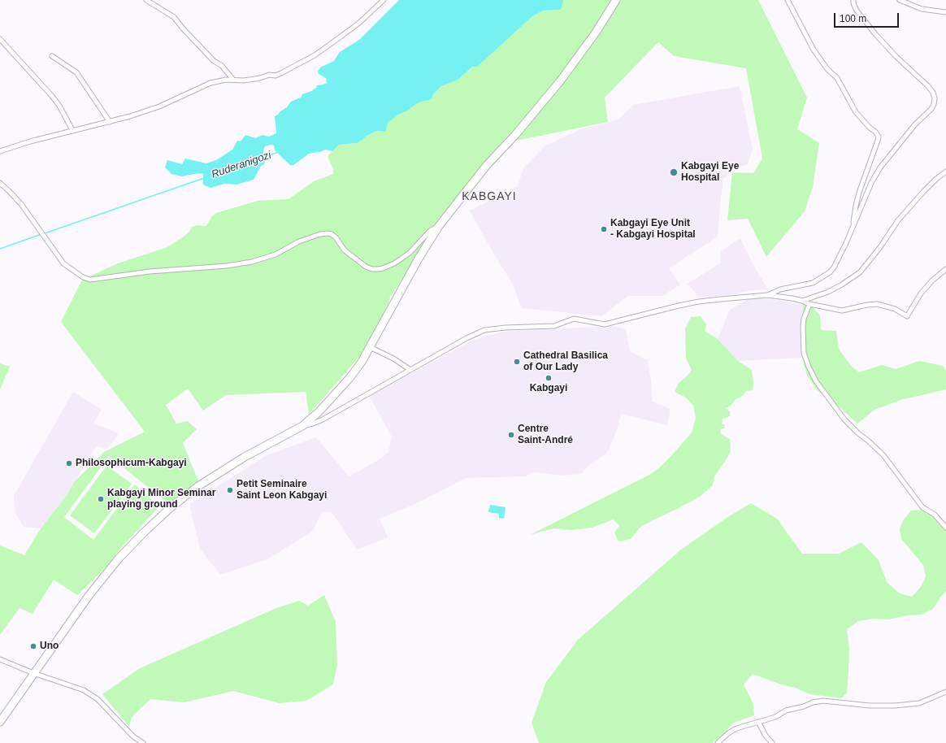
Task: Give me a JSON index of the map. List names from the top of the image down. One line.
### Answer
{"districts":["KABGAYI"],"water":["Ruderanigozi"],"places":["Kabgayi Eye Hospital","Kabgayi Eye Unit - Kabgayi Hospital","Cathedral Basilica of Our Lady","Kabgayi","Centre Saint-André","Philosophicum-Kabgayi","Petit Seminaire Saint Leon Kabgayi","Kabgayi Minor Seminar playing ground","Uno"],"scale_bar":"100 m"}
